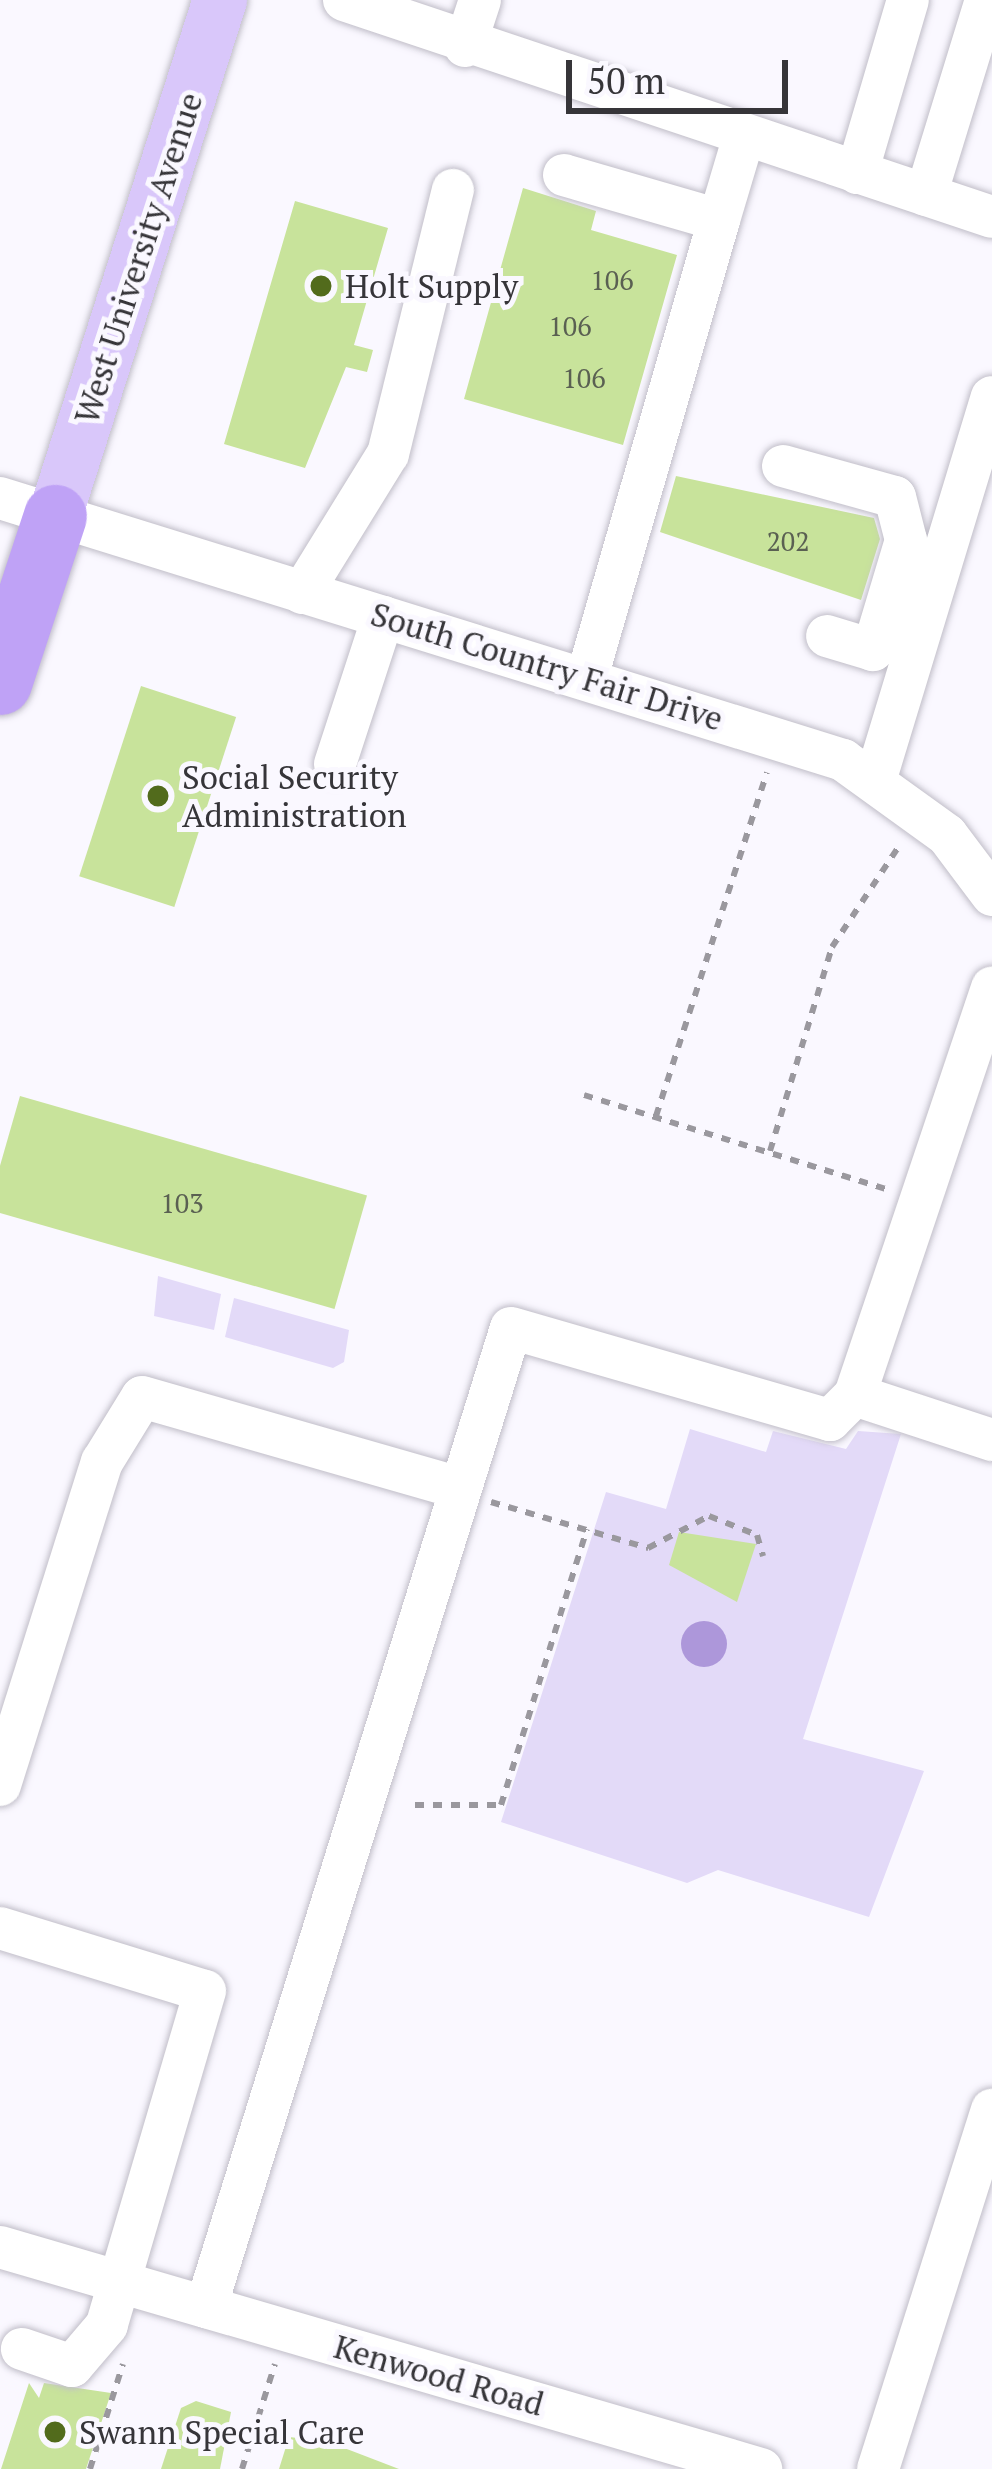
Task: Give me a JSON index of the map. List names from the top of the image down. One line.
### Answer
{"streets":{"main road":["West University Avenue"],"street":["South Country Fair Drive","Kenwood Road"]},"crossings":[["West University Avenue","South Country Fair Drive"]],"places":["Holt Supply","Social Security Administration","Swann Special Care"],"house_numbers":["106","106","106","202","103"],"scale_bar":"50 m"}
